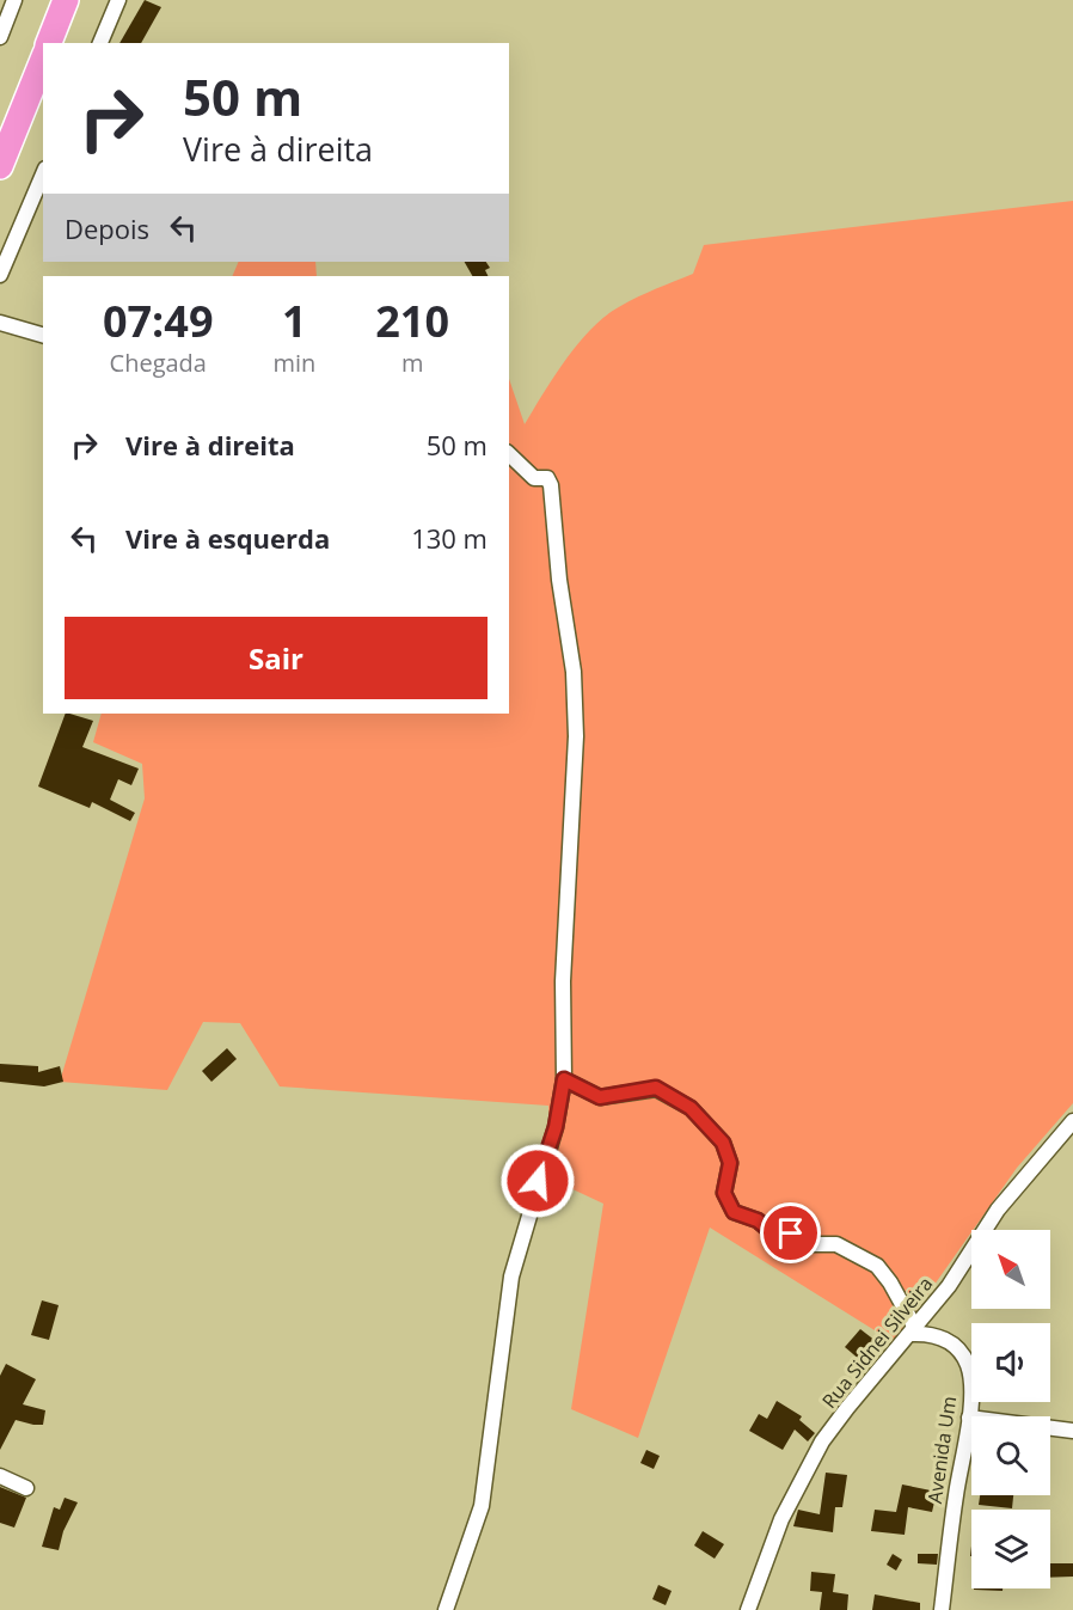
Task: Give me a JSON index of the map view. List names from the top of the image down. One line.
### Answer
{"streets":{"street":["Rua Sidnei Silveira","Avenida Um"]},"crossings":[["Rua Sidnei Silveira","Avenida Um"]],"north":"top left","page":{"turn":["50 m","Vire à direita"],"then":"Depois","eta":["07:49","Chegada","1","min","210","m"],"list":[{"name":"Vire à direita","value":"50 m"},{"name":"Vire à esquerda","value":"130 m"}],"buttons":"Sair"}}
